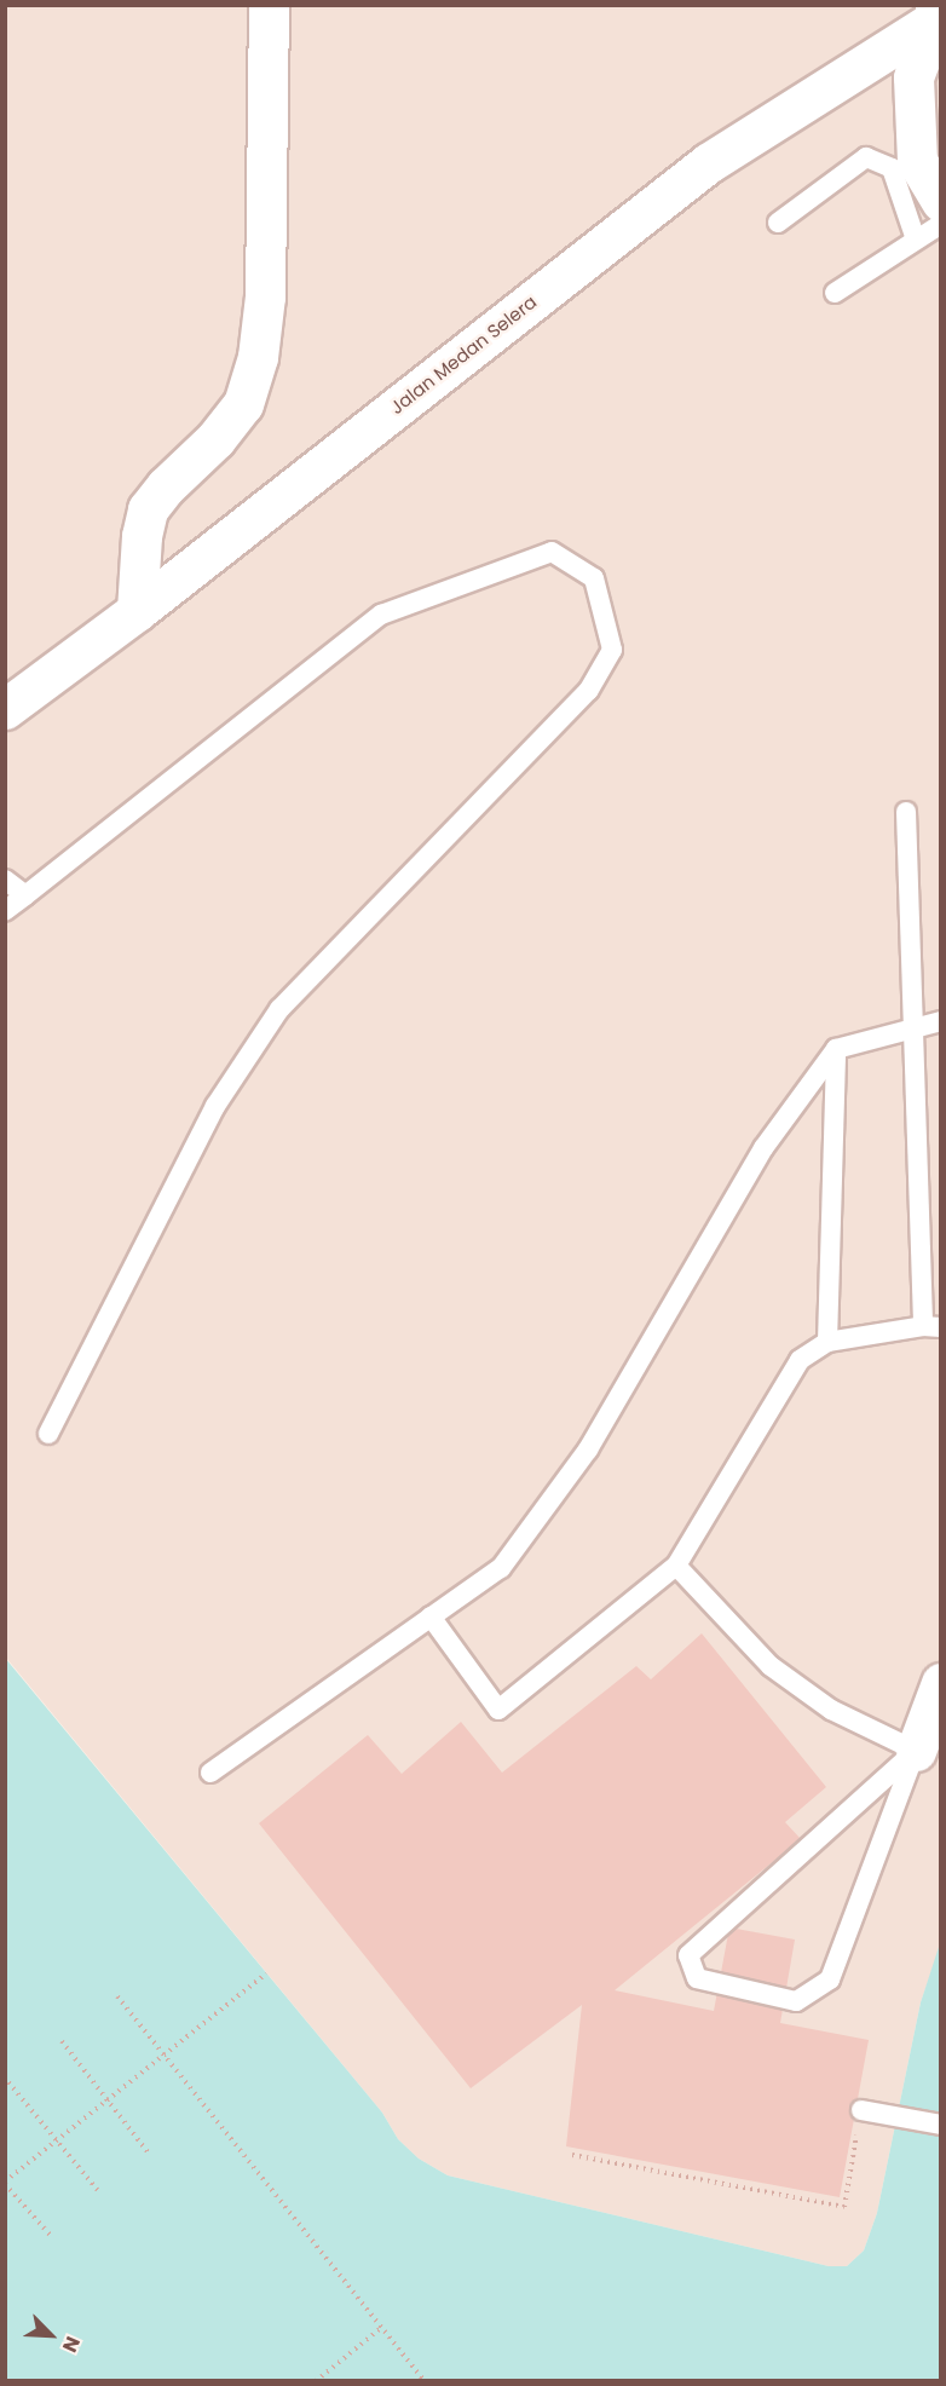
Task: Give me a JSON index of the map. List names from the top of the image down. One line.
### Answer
{"streets":{"street":["Jalan Medan Selera"]},"north":"bottom right"}
